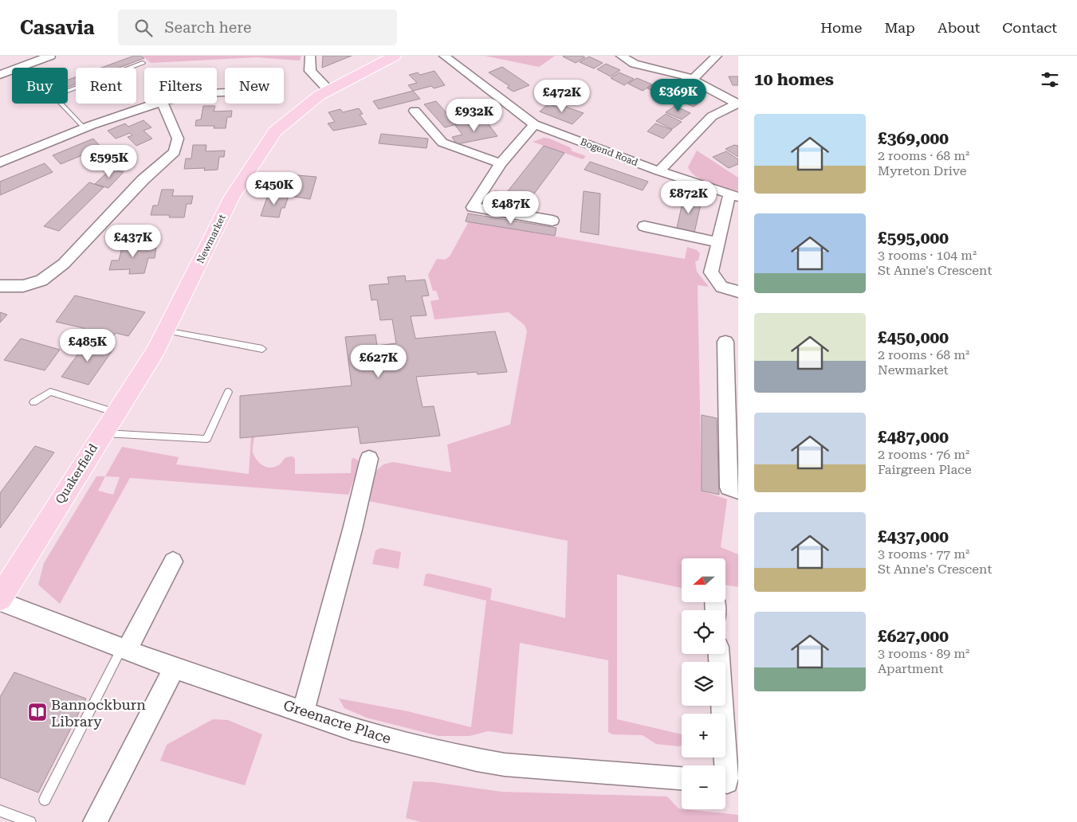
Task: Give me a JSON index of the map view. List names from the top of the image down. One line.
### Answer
{"streets":{"main road":["Newmarket","Quakerfield"],"street":["Bogend Road","Greenacre Place"]},"crossings":[["Newmarket","Quakerfield"],["Quakerfield","Greenacre Place"]],"places":{"library":["Bannockburn Library"]},"north":"left","page":{"header":"Casavia","search":"Search here","nav":["Home","Map","About","Contact"],"heading":"10 homes","chip":["Buy","Rent","Filters","New"],"price":["£369K","£472K","£932K","£595K","£450K","£872K","£487K","£437K","£485K","£627K"],"list":[{"name":"£369,000","note":"2 rooms · 68 m² · Myreton Drive"},{"name":"£595,000","note":"3 rooms · 104 m² · St Anne's Crescent"},{"name":"£450,000","note":"2 rooms · 68 m² · Newmarket"},{"name":"£487,000","note":"2 rooms · 76 m² · Fairgreen Place"},{"name":"£437,000","note":"3 rooms · 77 m² · St Anne's Crescent"},{"name":"£627,000","note":"3 rooms · 89 m² · Apartment"}],"map_buttons":["+","−"]}}
